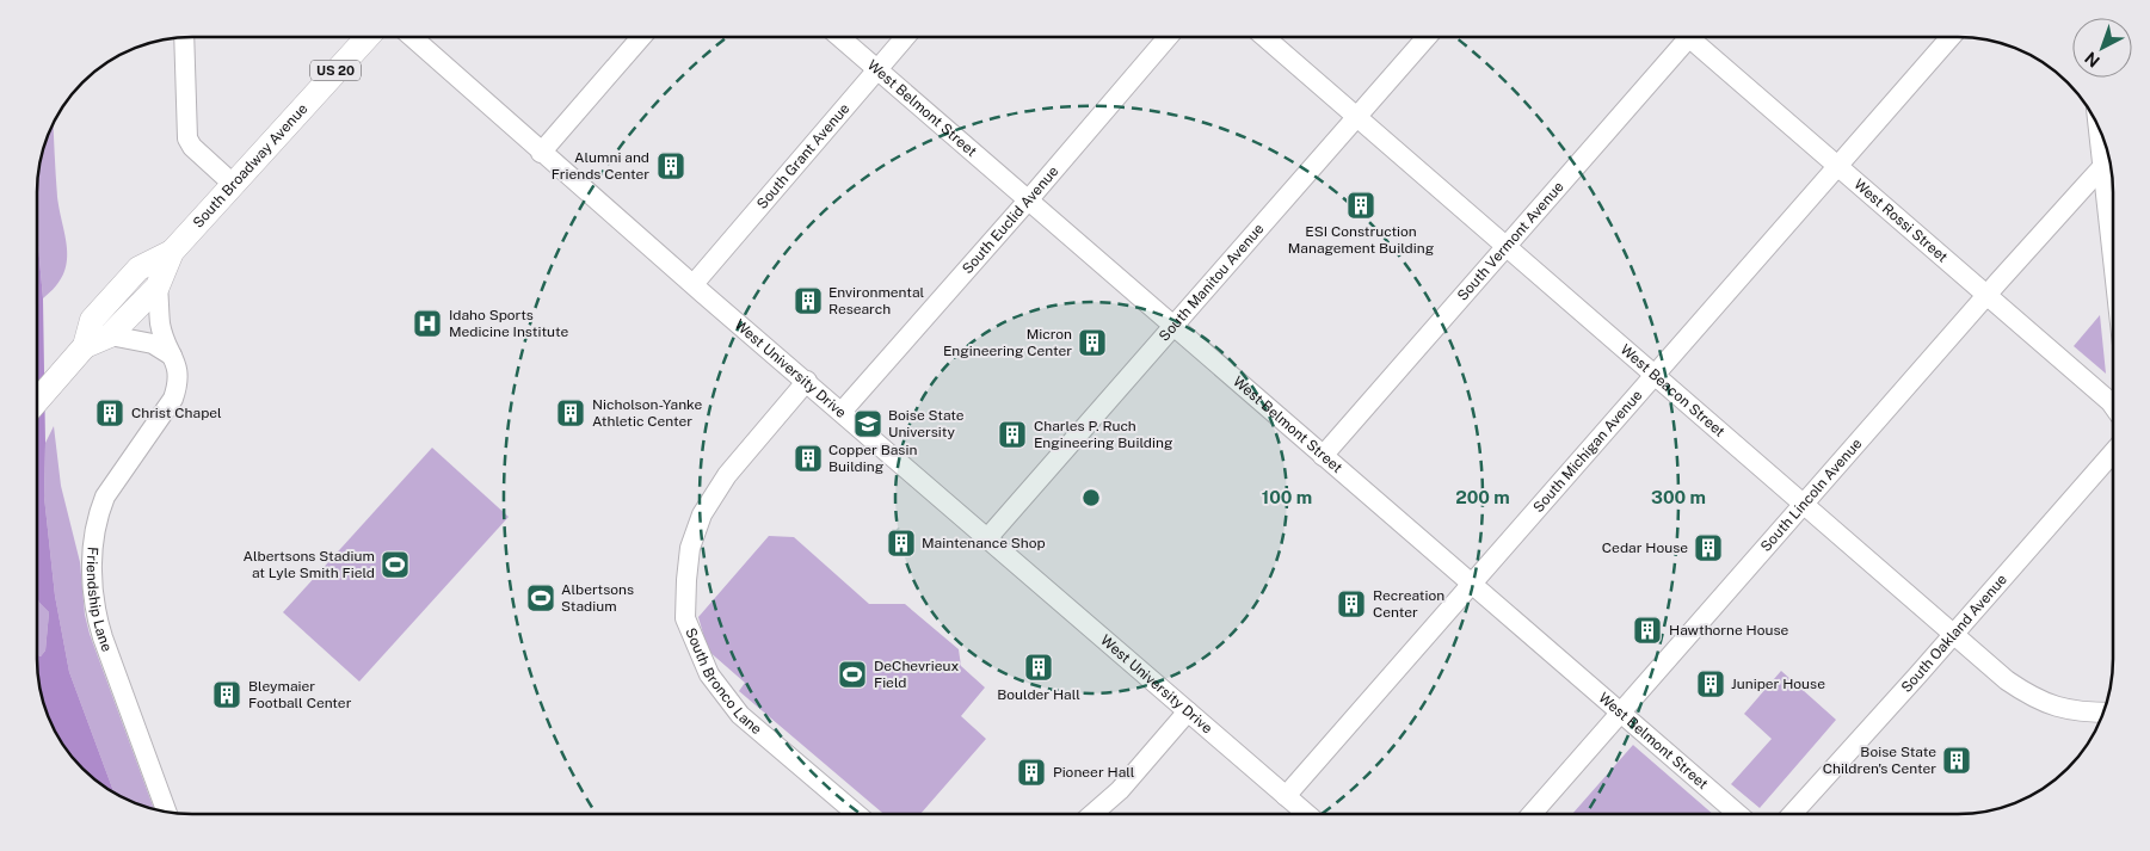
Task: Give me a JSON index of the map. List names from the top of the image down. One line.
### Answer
{"streets":{"main road":["US 20","South Broadway Avenue"],"street":["West Belmont Street","South Grant Avenue","South Euclid Avenue","West Rossi Street","South Vermont Avenue","South Manitou Avenue","West University Drive","West Beacon Street","South Michigan Avenue","South Lincoln Avenue","Friendship Lane","South Oakland Avenue","South Bronco Lane"]},"crossings":[["West Belmont Street","South Grant Avenue"],["West Belmont Street","South Euclid Avenue"],["West Belmont Street","South Vermont Avenue"],["West Belmont Street","South Manitou Avenue"],["West Belmont Street","South Michigan Avenue"],["West Belmont Street","South Lincoln Avenue"],["South Grant Avenue","West University Drive"],["South Broadway Avenue","Friendship Lane"],["South Euclid Avenue","West University Drive"],["West Rossi Street","South Michigan Avenue"],["West Rossi Street","South Lincoln Avenue"],["South Vermont Avenue","West Beacon Street"],["South Manitou Avenue","West University Drive"],["South Manitou Avenue","West Beacon Street"],["West University Drive","South Michigan Avenue"],["West University Drive","South Bronco Lane"],["West Beacon Street","South Michigan Avenue"],["West Beacon Street","South Lincoln Avenue"],["West Beacon Street","South Oakland Avenue"]],"places":{"building":["Alumni and Friends Center","ESI Construction Management Building","Environmental Research","Micron Engineering Center","Christ Chapel","Nicholson-Yanke Athletic Center","Charles P. Ruch Engineering Building","Copper Basin Building","Maintenance Shop","Cedar House","Recreation Center","Hawthorne House","Boulder Hall","Juniper House","Bleymaier Football Center","Boise State Children's Center","Pioneer Hall"],"hospital":["Idaho Sports Medicine Institute"],"school or university":["Boise State University"],"sports":["Albertsons Stadium at Lyle Smith Field","Albertsons Stadium","DeChevrieux Field"]},"north":"bottom left","rings":["100 m","200 m","300 m"]}
